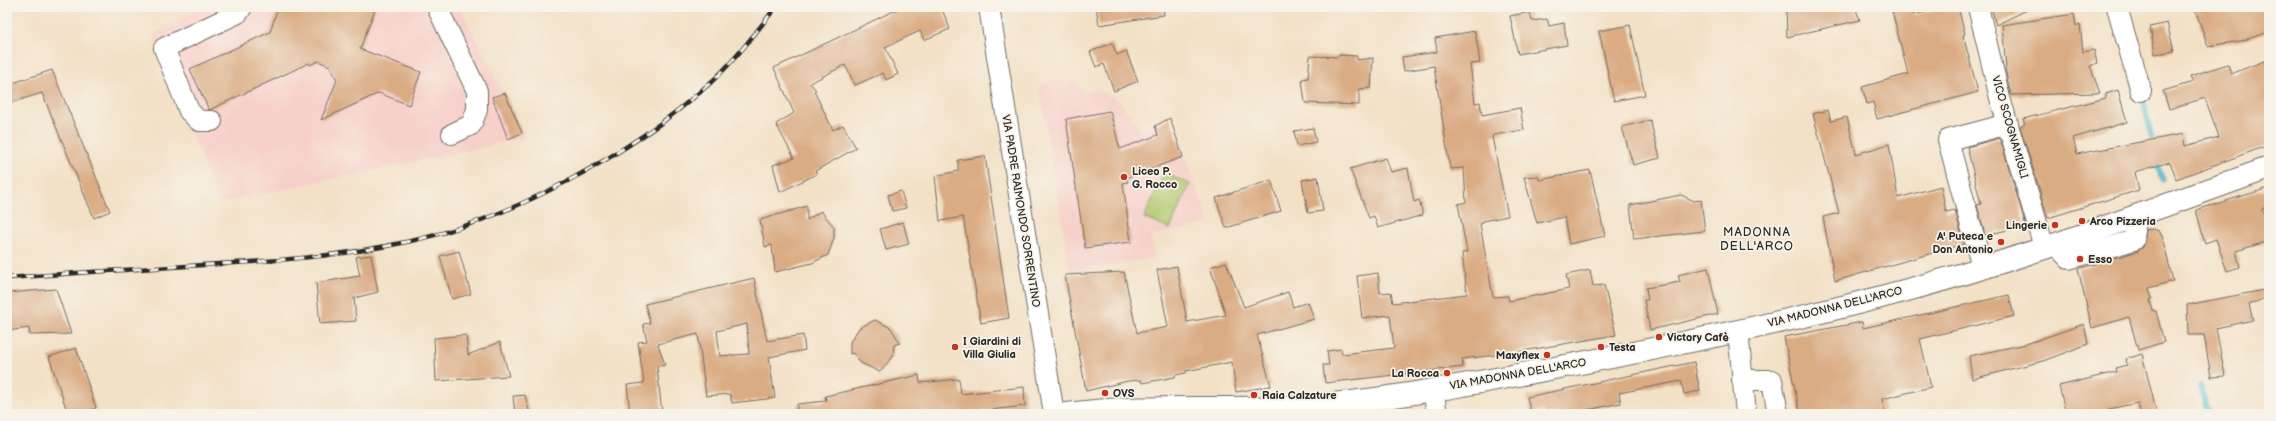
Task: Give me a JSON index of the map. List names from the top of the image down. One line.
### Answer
{"streets":{"main road":["VIA MADONNA DELL'ARCO"],"street":["VICO SCOGNAMIGLI","VIA PADRE RAIMONDO SORRENTINO"]},"crossings":[["VICO SCOGNAMIGLI","VIA MADONNA DELL'ARCO"]],"districts":["MADONNA DELL'ARCO"],"places":["Liceo P. G. Rocco","Arco Pizzeria","Lingerie","A' Puteca e Don Antonio","Esso","Victory Cafè","I Giardini di Villa Giulia","Testa","Maxyflex","La Rocca","OVS","Raia Calzature"]}
